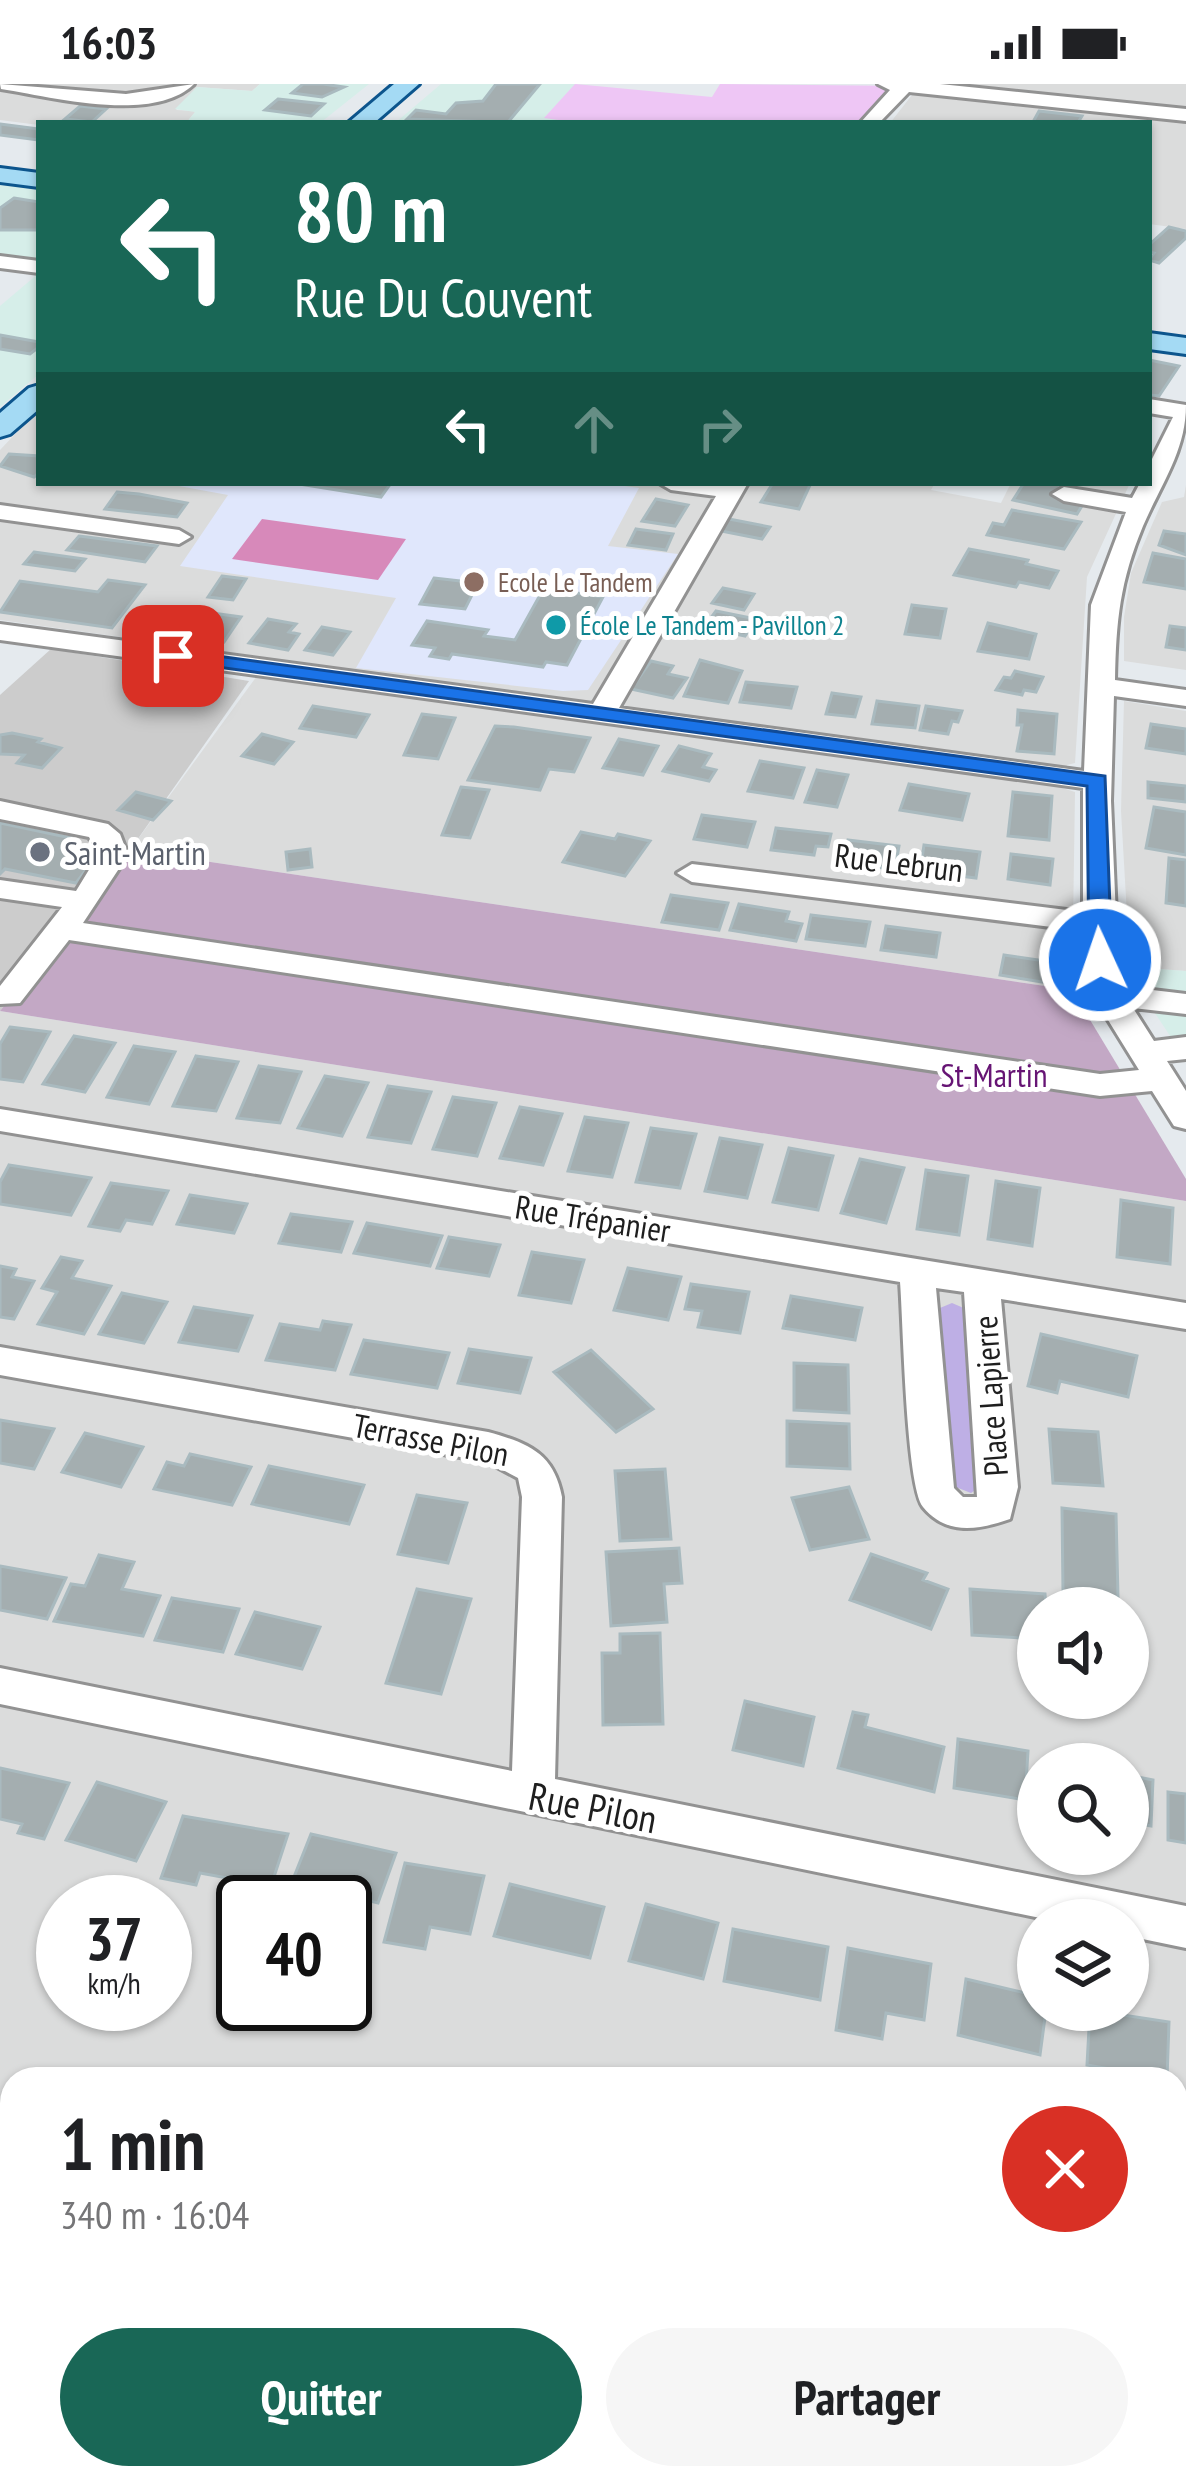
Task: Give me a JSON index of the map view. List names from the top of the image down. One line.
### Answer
{"streets":{"street":["Rue Lebrun","Rue Trépanier","Place Lapierre","Terrasse Pilon","Rue Pilon"]},"crossings":[["Rue Trépanier","Place Lapierre"],["Terrasse Pilon","Rue Pilon"]],"parks":["St-Martin"],"places":["Ecole Le Tandem","École Le Tandem - Pavillon 2","Saint-Martin"],"page":{"status":"16:03","turn":["80 m","Rue Du Couvent"],"speed":"37 km/h","limit":"40","heading":["1 min","340 m · 16:04"],"buttons":["Quitter","Partager"]}}
